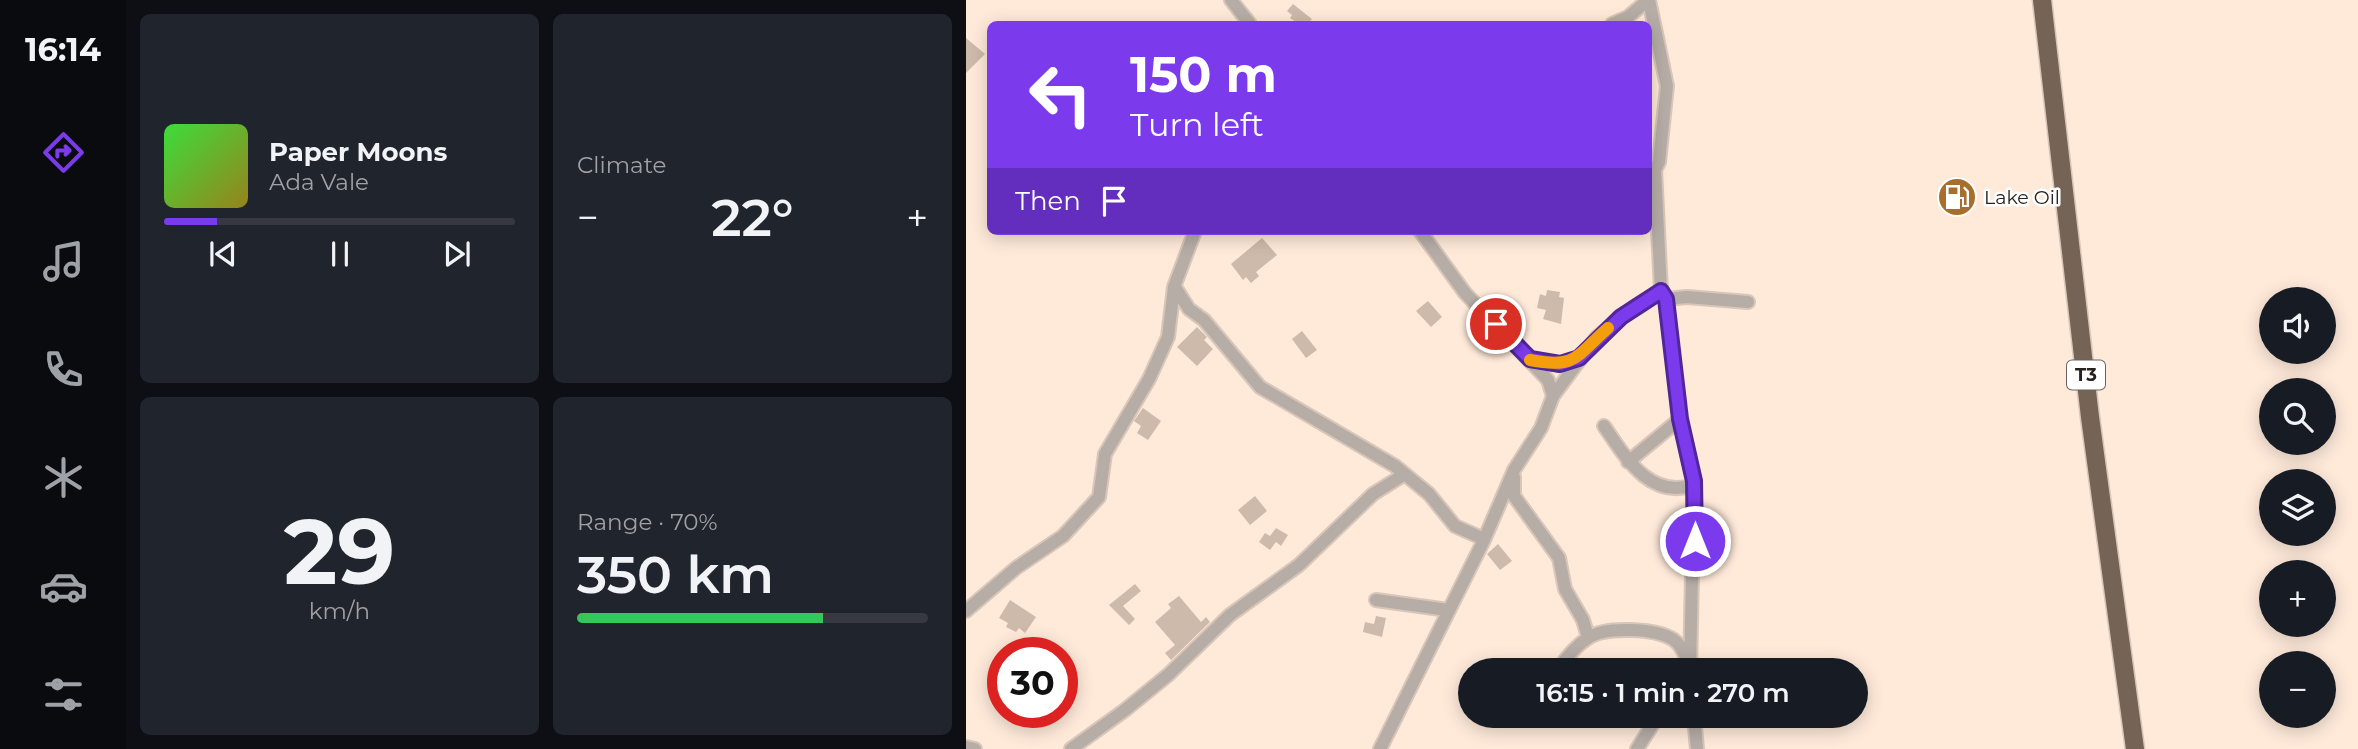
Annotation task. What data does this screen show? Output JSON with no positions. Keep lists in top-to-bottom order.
{
  "streets": {
    "highway": ["T3"]
  },
  "places": {
    "fuel station": ["Lake Oil"]
  },
  "page": {
    "tabs": "16:14",
    "tile": [
      "Climate",
      ["29", "km/h"],
      ["Range · 70%", "350 km"]
    ],
    "turn": ["150 m", "Turn left"],
    "song": ["Paper Moons", "Ada Vale"],
    "then": "Then",
    "heat": ["−", "22°", "+"],
    "map_buttons": ["+", "−"],
    "limit": "30",
    "trip": "16:15 · 1 min · 270 m"
  }
}
